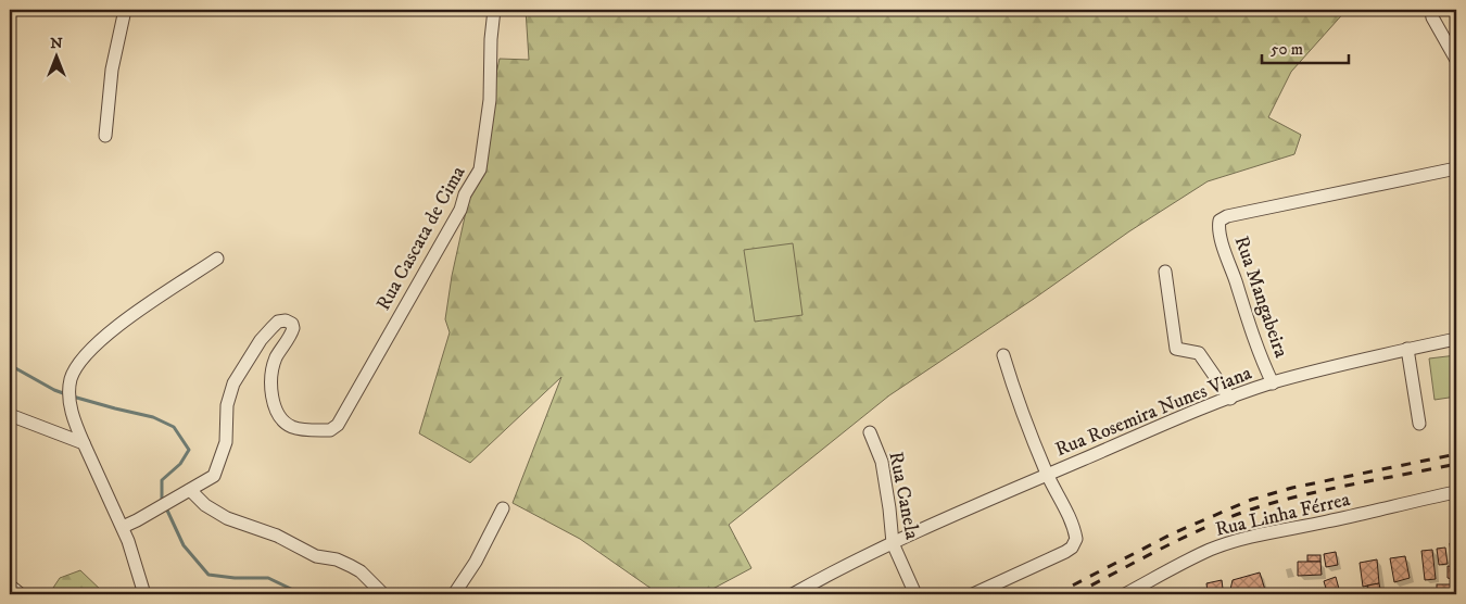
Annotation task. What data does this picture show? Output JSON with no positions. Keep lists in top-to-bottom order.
{
  "streets": {
    "street": [
      "Rua Cascata de Cima",
      "Rua Mangabeira",
      "Rua Rosemira Nunes Viana",
      "Rua Canela",
      "Rua Linha Férrea"
    ]
  },
  "crossings": [
    ["Rua Mangabeira", "Rua Rosemira Nunes Viana"],
    ["Rua Rosemira Nunes Viana", "Rua Canela"]
  ],
  "scale_bar": "50 m",
  "north": "top"
}
